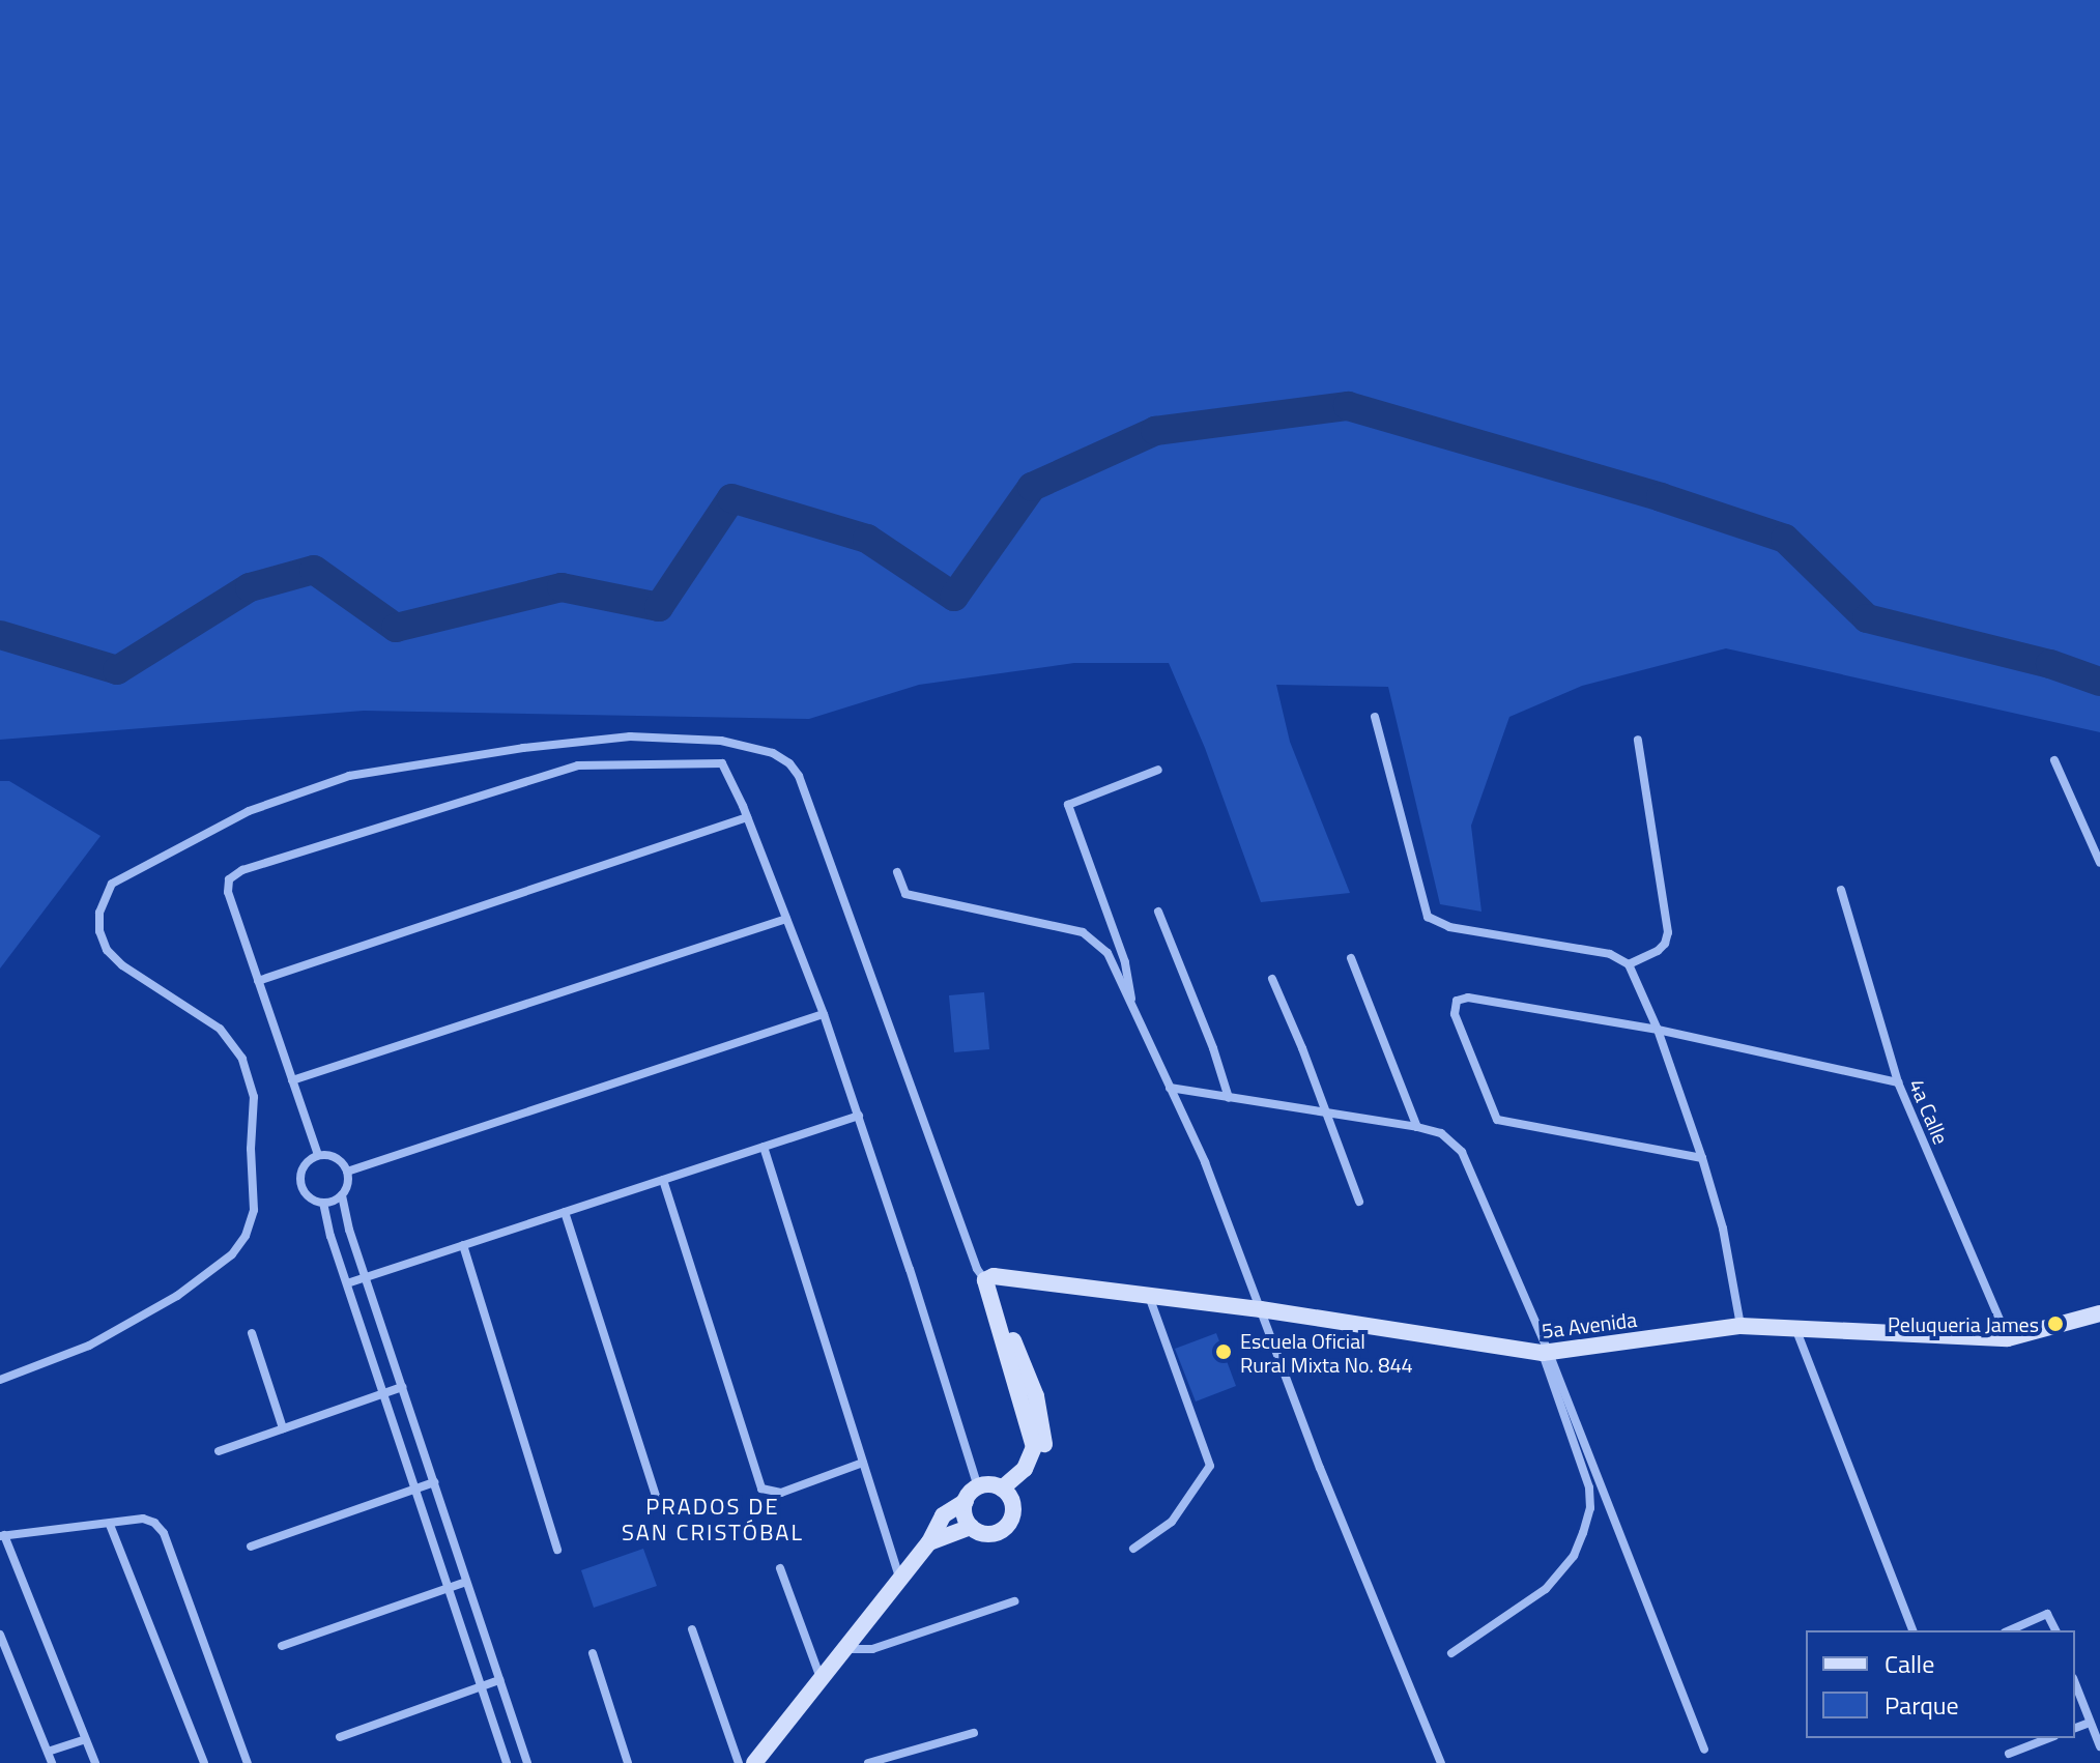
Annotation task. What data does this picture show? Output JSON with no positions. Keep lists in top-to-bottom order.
{
  "streets": {
    "street": ["4a Calle", "5a Avenida"]
  },
  "crossings": [
    ["4a Calle", "5a Avenida"]
  ],
  "districts": ["PRADOS DE SAN CRISTÓBAL"],
  "places": ["Peluqueria James", "Escuela Oficial Rural Mixta No. 844"],
  "legend": ["Calle", "Parque"]
}
